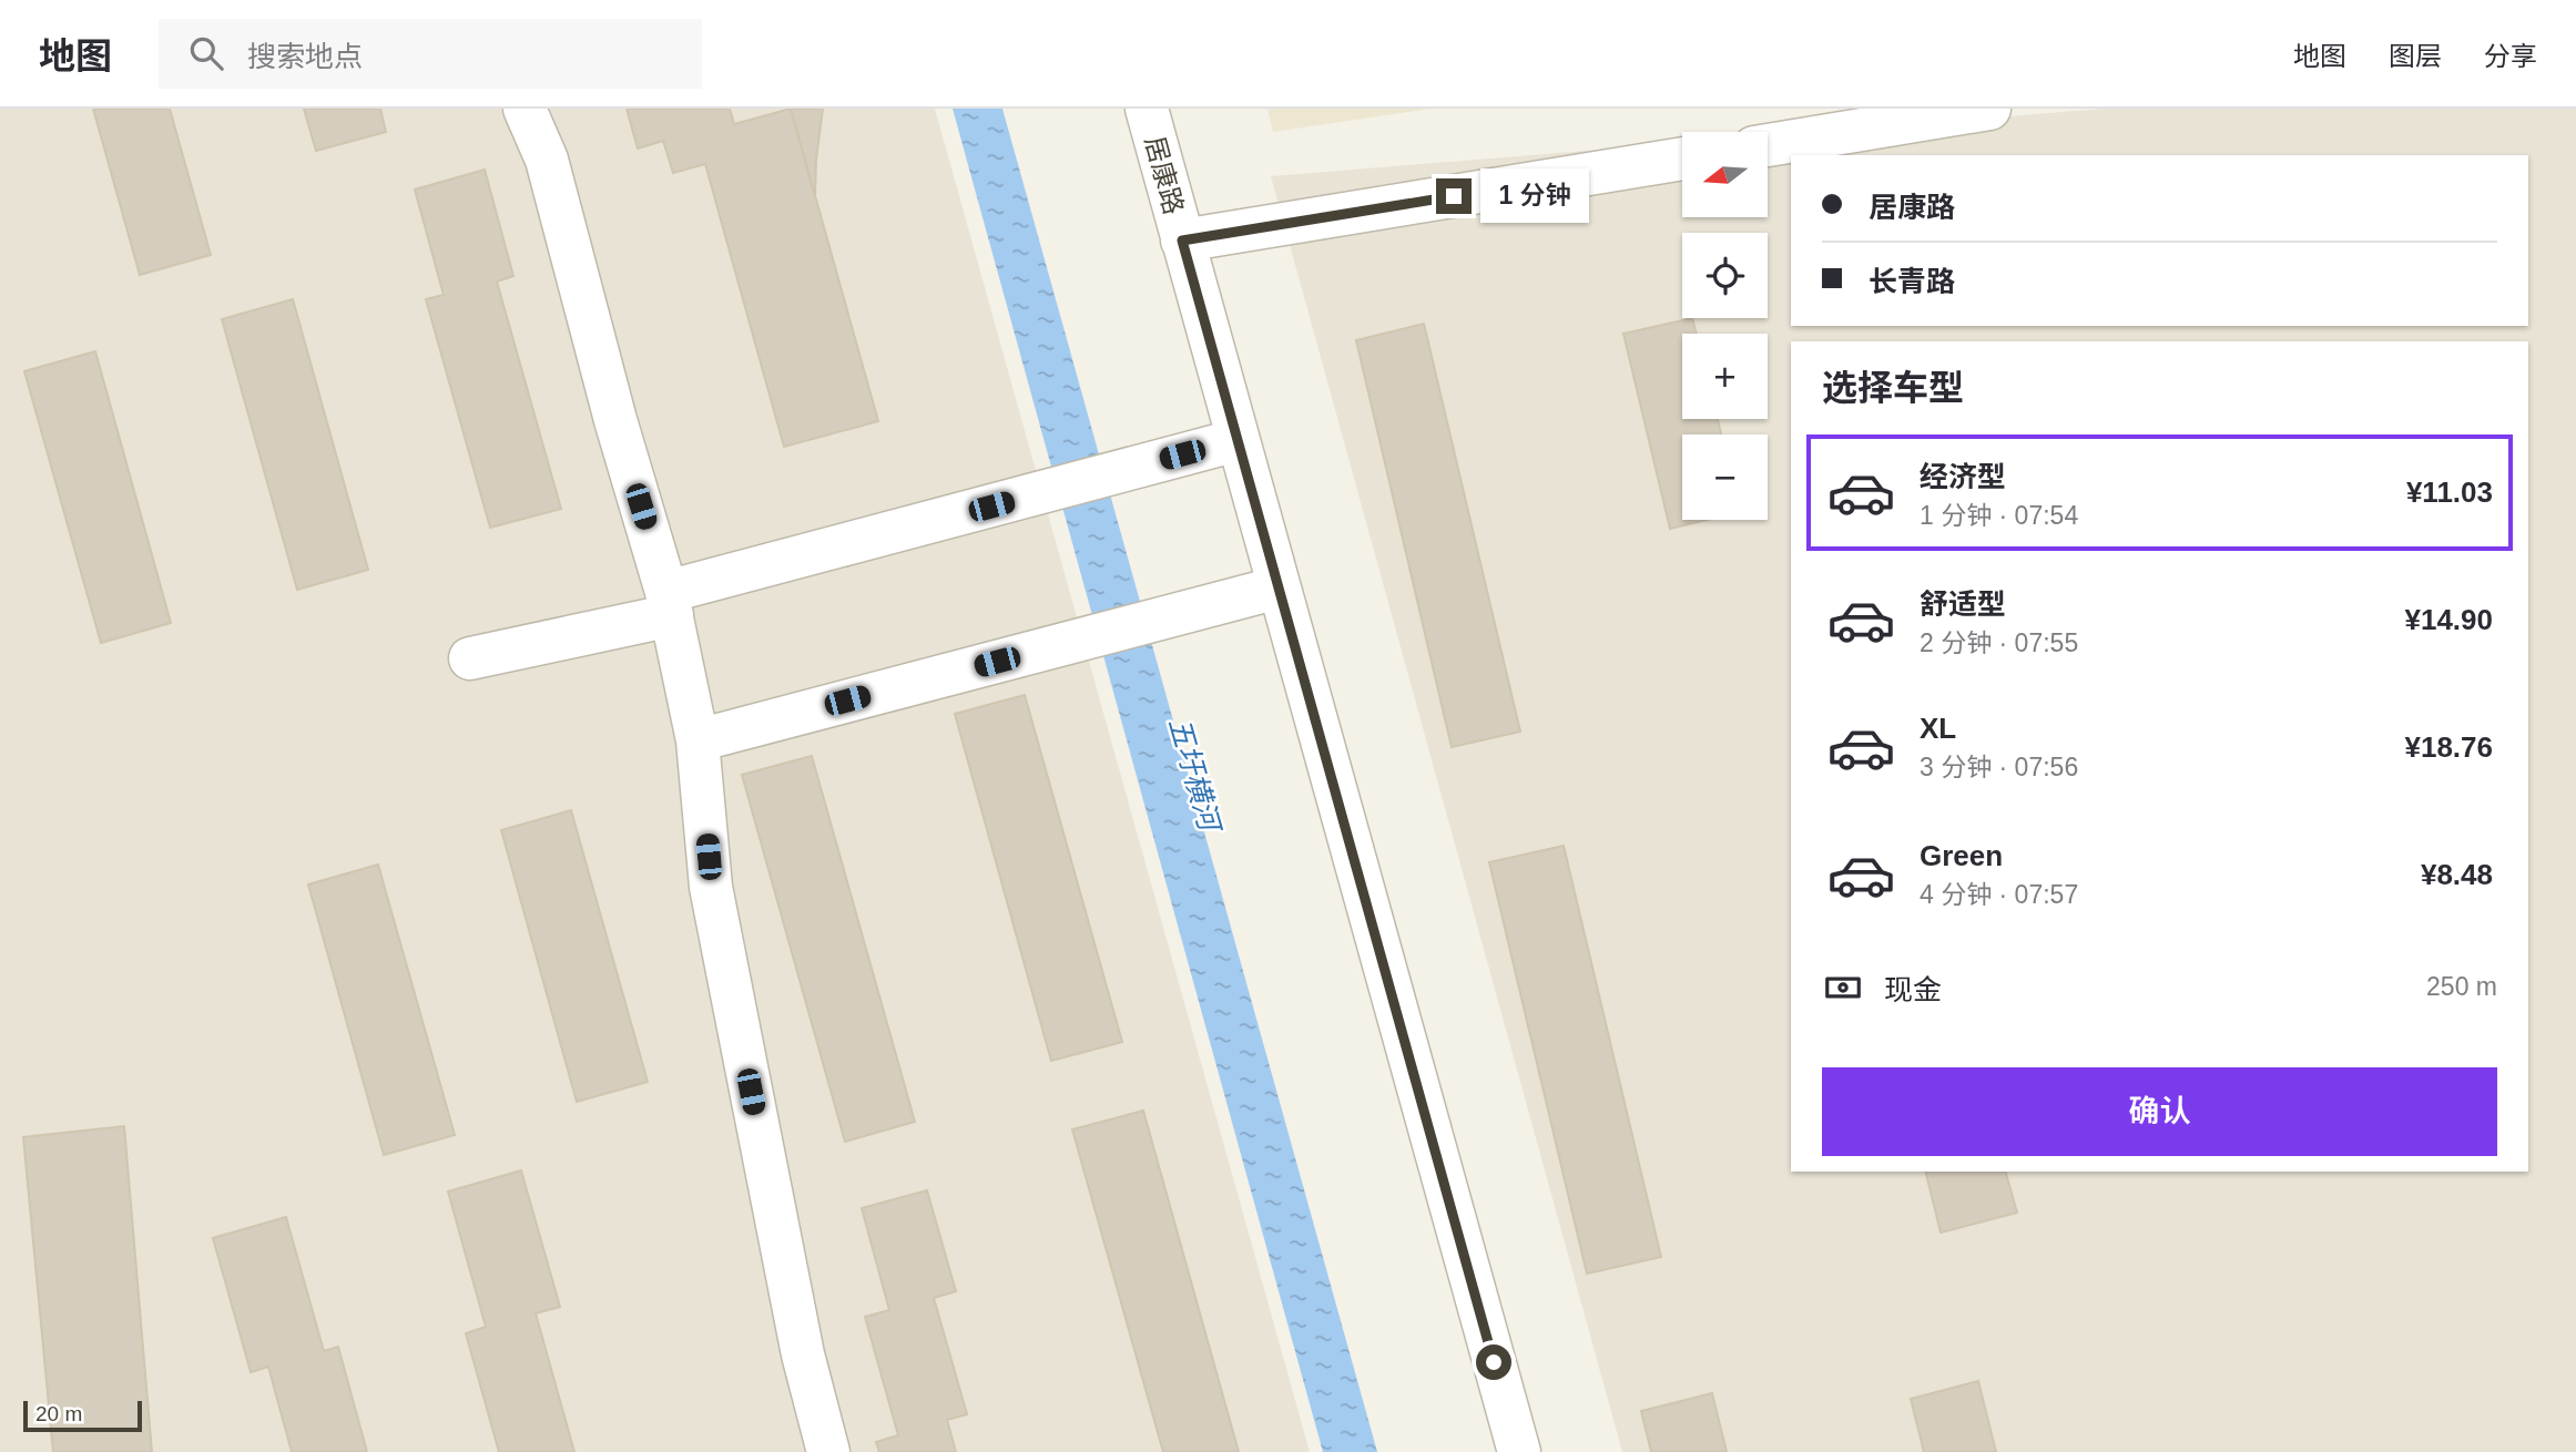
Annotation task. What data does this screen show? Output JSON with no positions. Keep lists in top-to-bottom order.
{
  "streets": {
    "street": ["居康路"]
  },
  "water": ["五圩横河"],
  "scale_bar": "20 m",
  "north": "left",
  "page": {
    "header": "地图",
    "search": "搜索地点",
    "nav": ["地图", "图层", "分享"],
    "map_buttons": ["+", "−"],
    "banner": ["居康路", "长青路"],
    "bubble": "1 分钟",
    "heading": "选择车型",
    "list": [
      {
        "name": "经济型",
        "note": "1 分钟 · 07:54",
        "value": "¥11.03"
      },
      {
        "name": "舒适型",
        "note": "2 分钟 · 07:55",
        "value": "¥14.90"
      },
      {
        "name": "XL",
        "note": "3 分钟 · 07:56",
        "value": "¥18.76"
      },
      {
        "name": "Green",
        "note": "4 分钟 · 07:57",
        "value": "¥8.48"
      }
    ],
    "pay": ["现金", "250 m"],
    "buttons": "确认",
    "scale": "20 m"
  }
}
